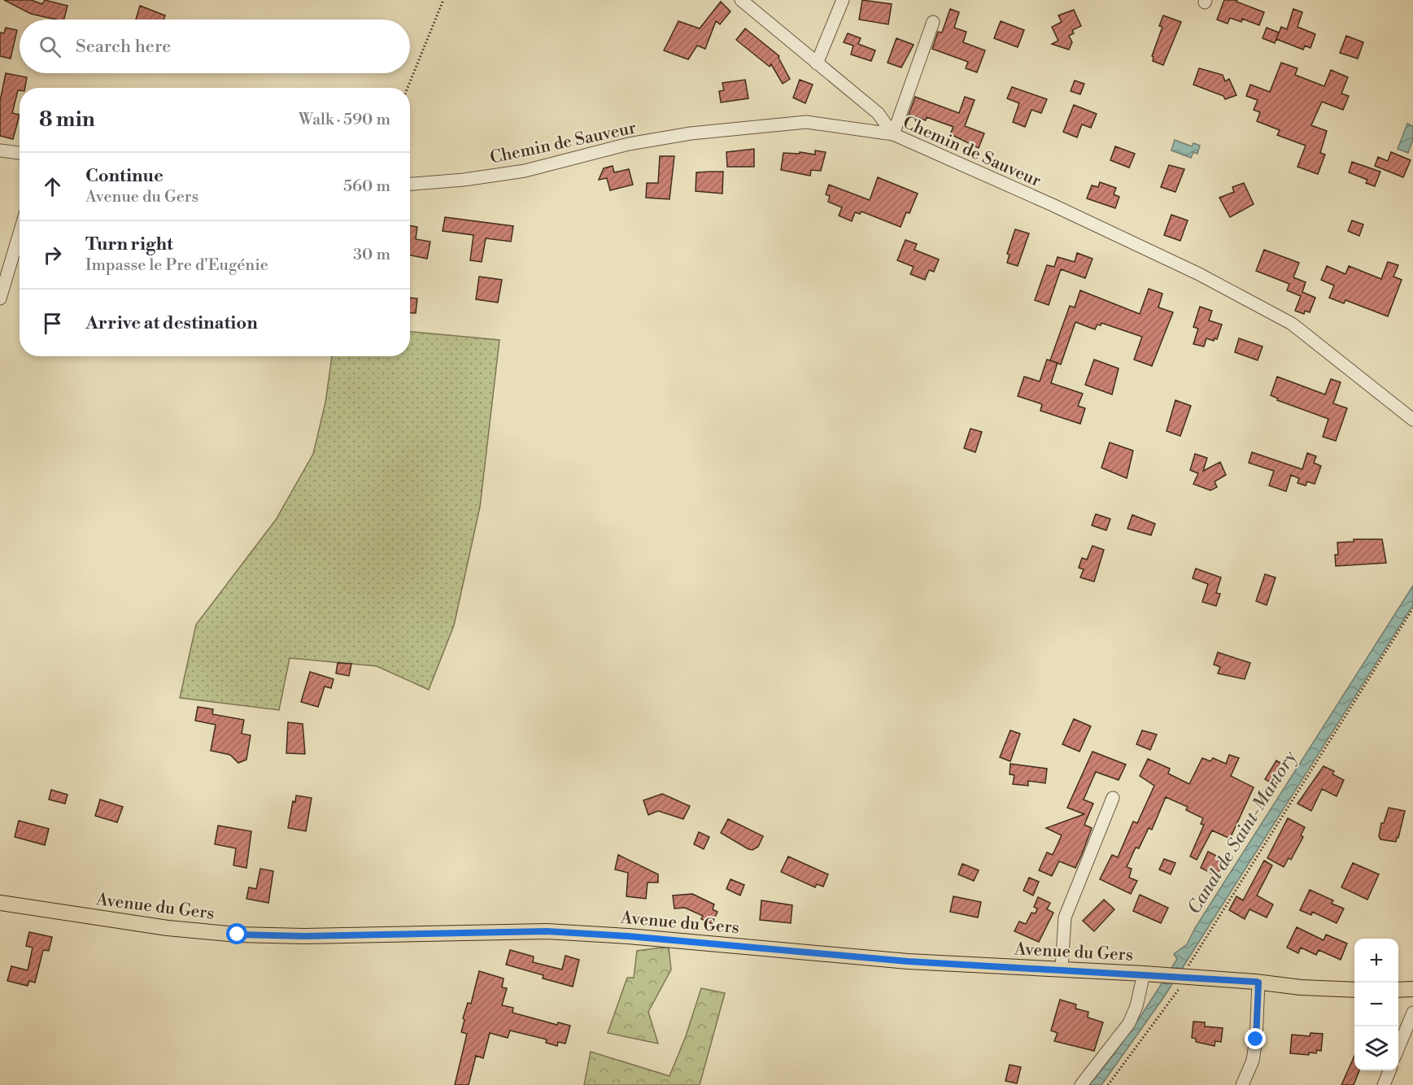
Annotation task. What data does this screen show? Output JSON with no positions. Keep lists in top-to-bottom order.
{
  "streets": {
    "main road": ["Avenue du Gers"],
    "street": ["Chemin de Sauveur"]
  },
  "water": ["Canal de Saint-Martory"],
  "page": {
    "search": "Search here",
    "heading": ["8 min", "Walk · 590 m"],
    "list": [
      ["Continue", "Avenue du Gers", "560 m"],
      ["Turn right", "Impasse le Pre d'Eugénie", "30 m"],
      "Arrive at destination"
    ],
    "map_buttons": ["+", "−"]
  }
}
